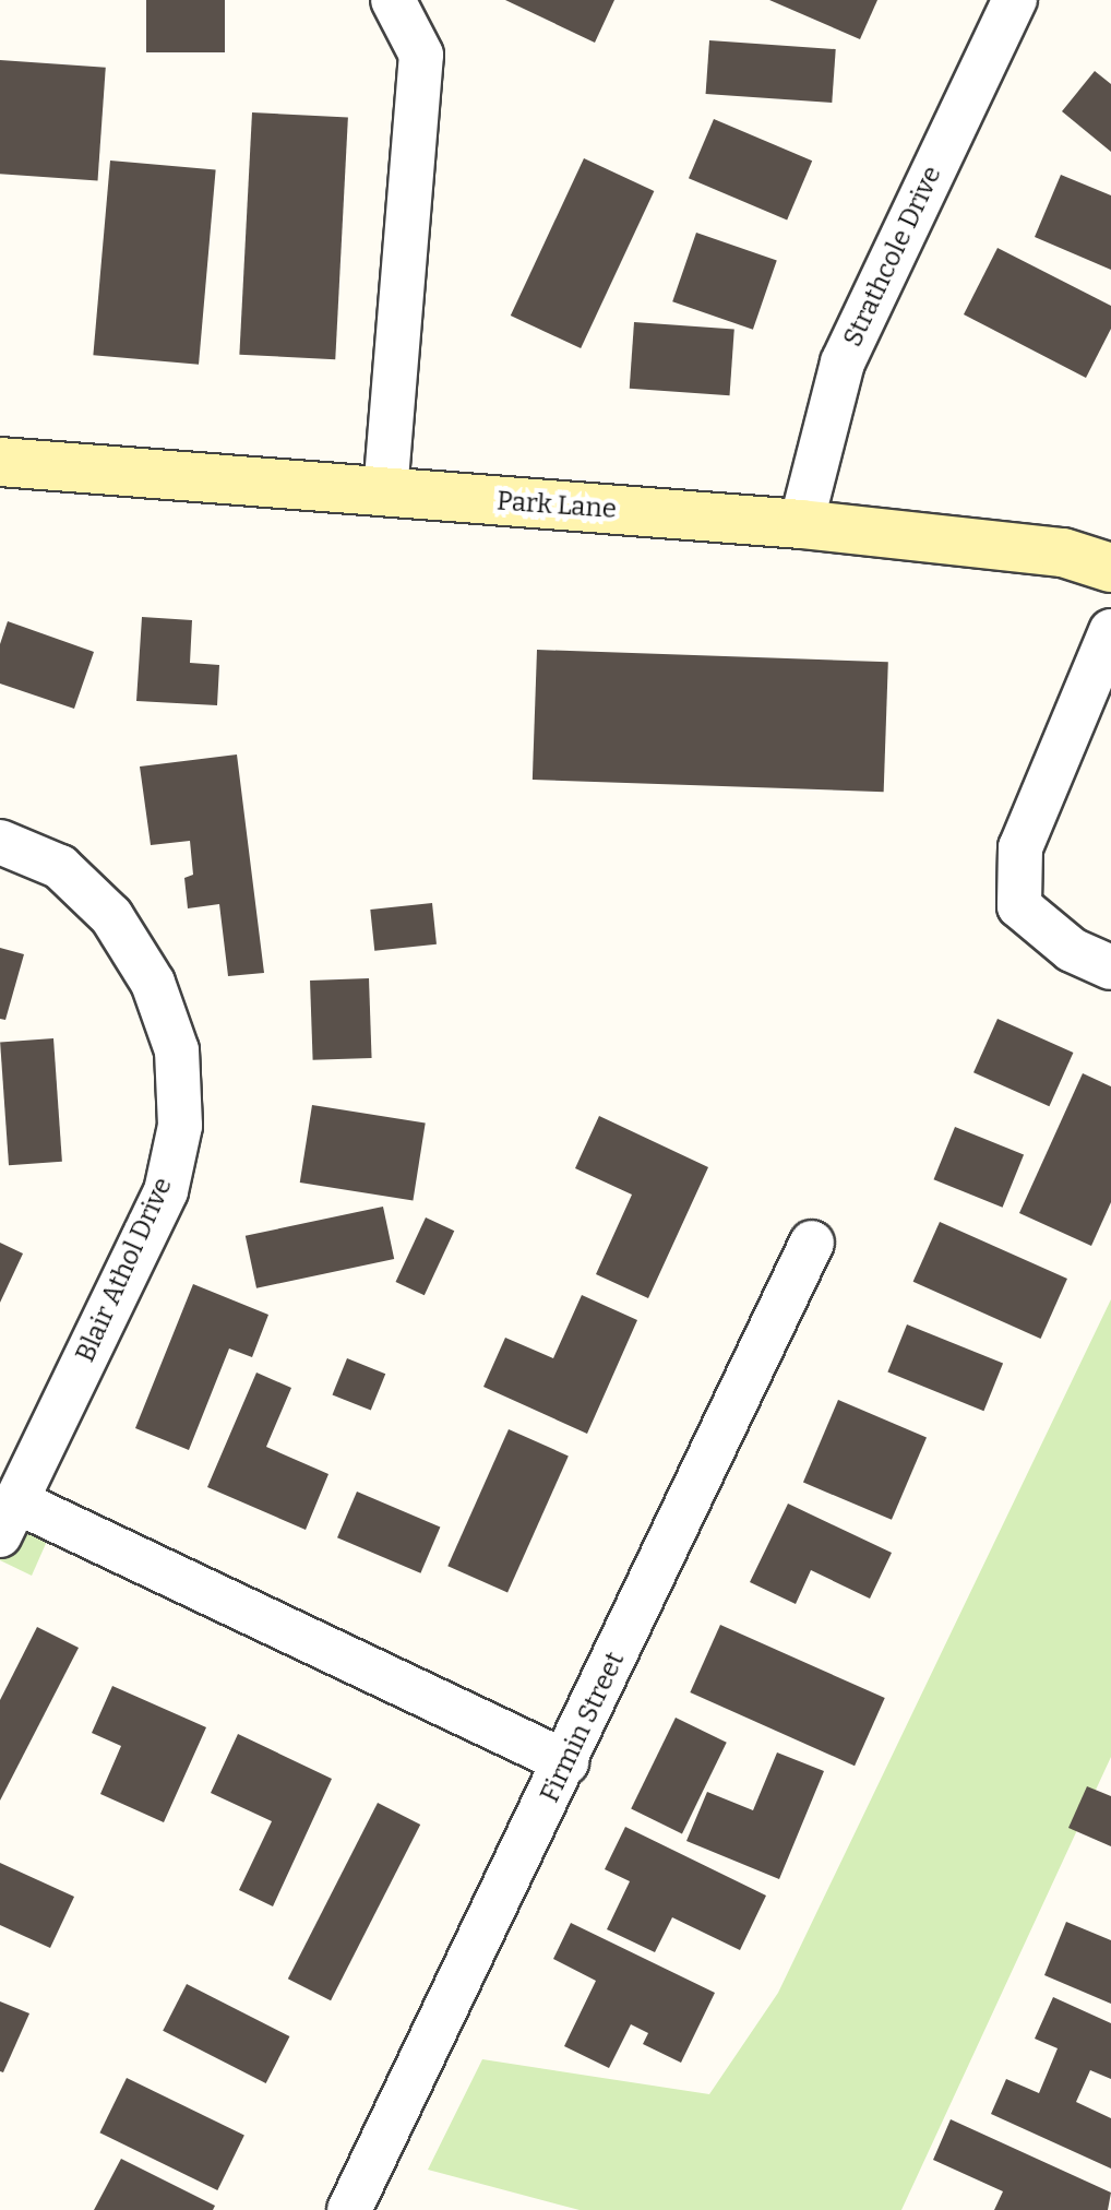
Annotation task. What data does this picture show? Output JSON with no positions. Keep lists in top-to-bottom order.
{
  "streets": {
    "street": [
      "Strathcole Drive",
      "Park Lane",
      "Blair Athol Drive",
      "Firmin Street"
    ]
  },
  "crossings": [
    ["Strathcole Drive", "Park Lane"],
    ["Blair Athol Drive", "Firmin Street"]
  ]
}
